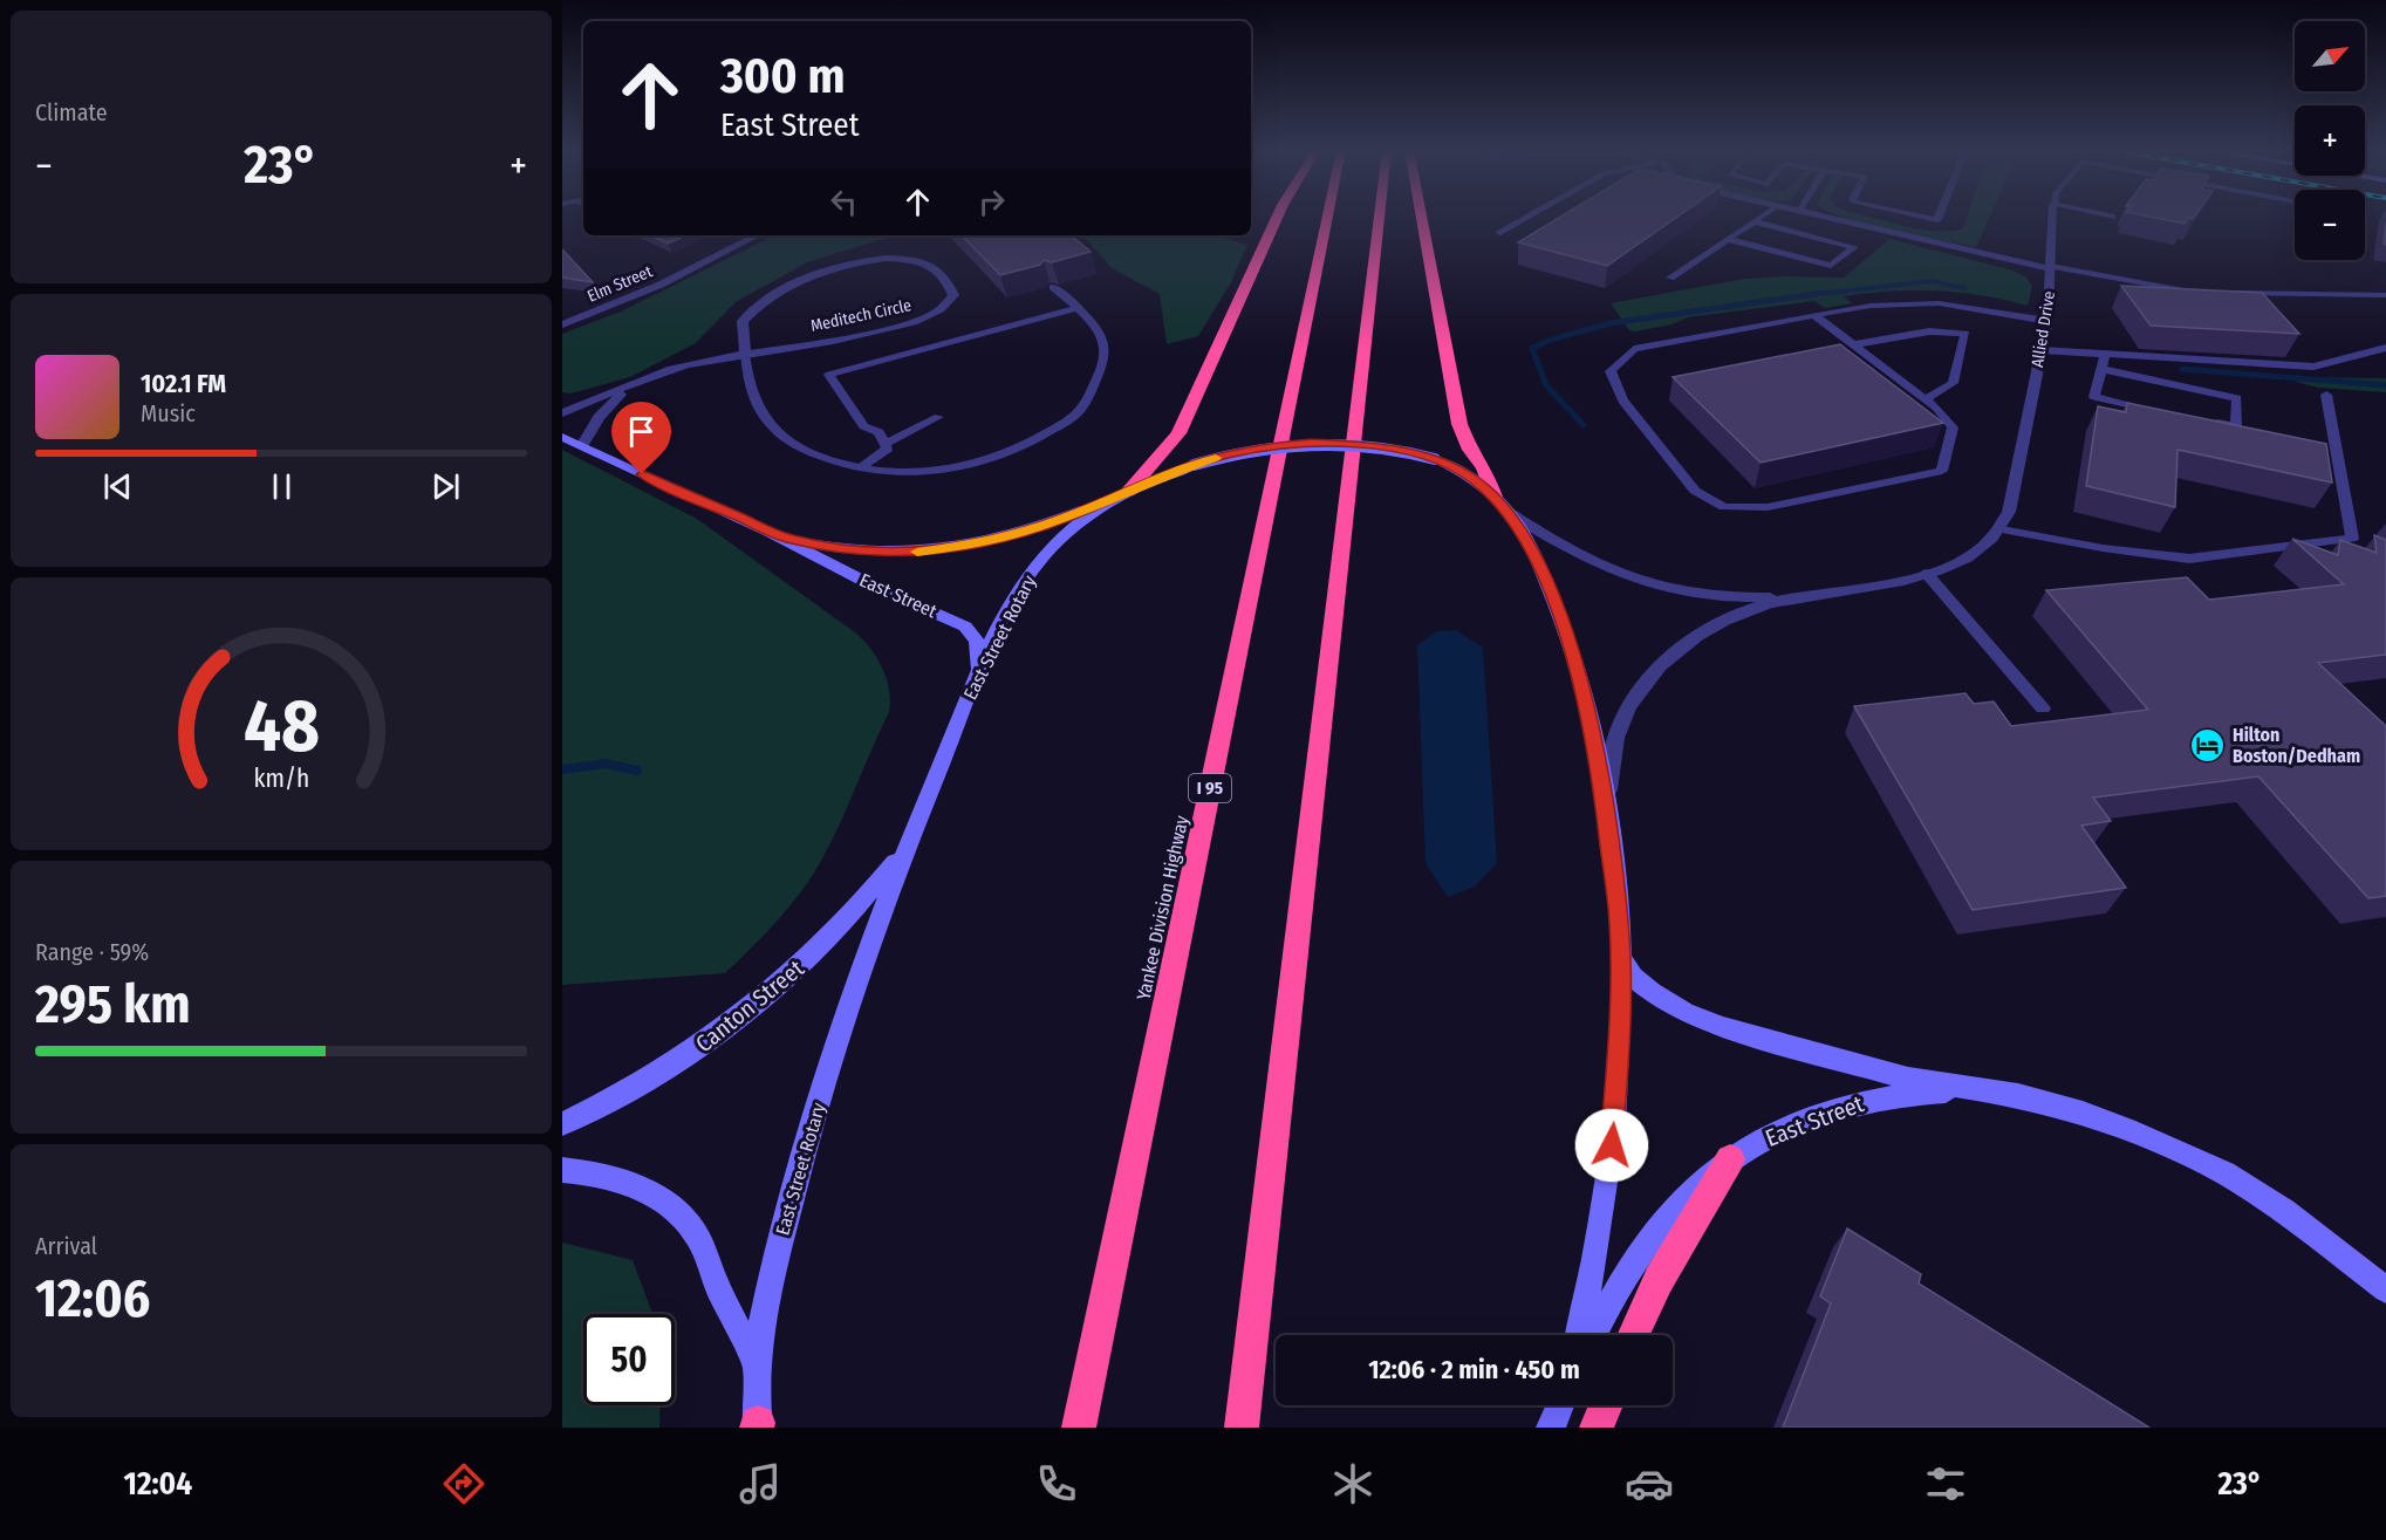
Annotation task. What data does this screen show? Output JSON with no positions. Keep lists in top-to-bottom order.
{
  "streets": {
    "highway": ["I 95", "Yankee Division Highway"],
    "main road": ["East Street", "East Street Rotary", "Canton Street"],
    "street": ["Elm Street", "Meditech Circle", "Allied Drive"]
  },
  "crossings": [
    ["Meditech Circle", "East Street"],
    ["East Street", "East Street Rotary"],
    ["East Street Rotary", "Canton Street"]
  ],
  "places": {
    "hotel": ["Hilton Boston/Dedham"]
  },
  "north": "top right",
  "page": {
    "tile": [
      "Climate",
      ["Range · 59%", "295 km"],
      ["Arrival", "12:06"]
    ],
    "map_buttons": ["+", "−"],
    "turn": ["300 m", "East Street"],
    "heat": ["−", "23°", "+"],
    "song": ["102.1 FM", "Music"],
    "limit": "50",
    "trip": "12:06 · 2 min · 450 m",
    "tabs": ["12:04", "23°"],
    "gauge": ["48", "km/h"]
  }
}
